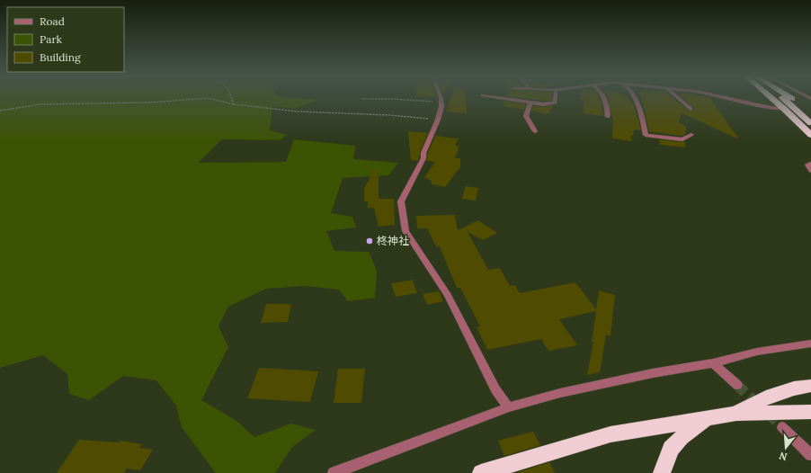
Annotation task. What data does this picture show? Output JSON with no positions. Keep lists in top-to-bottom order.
{
  "places": ["柊神社"],
  "legend": ["Road", "Park", "Building"],
  "north": "bottom"
}
